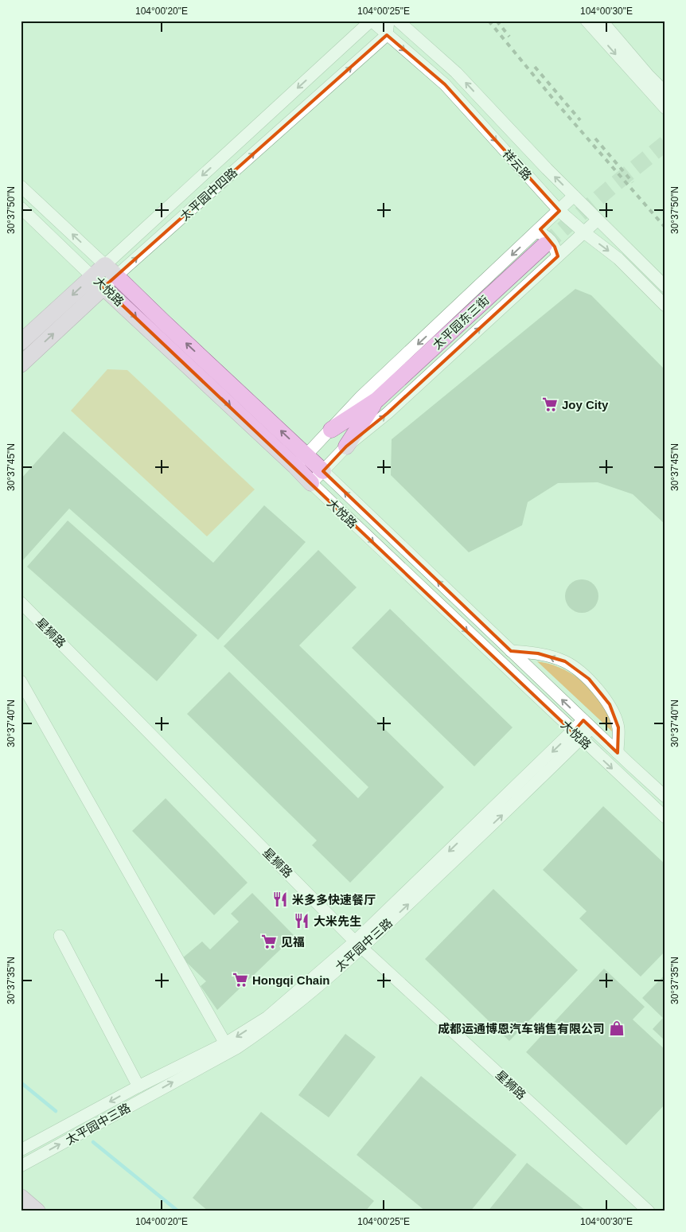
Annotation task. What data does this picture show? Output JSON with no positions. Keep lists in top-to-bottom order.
{
  "streets": {
    "main road": ["太平园中四路", "大悦路", "太平园东三街"],
    "street": ["祥云路", "星狮路", "太平园中三路"]
  },
  "crossings": [
    ["祥云路", "太平园中四路"],
    ["太平园中四路", "大悦路"],
    ["大悦路", "太平园中三路"],
    ["星狮路", "太平园中三路"]
  ],
  "places": {
    "supermarket": ["Joy City", "见福", "Hongqi Chain"],
    "restaurant": ["米多多快速餐厅", "大米先生"],
    "shop": ["成都运通博恩汽车销售有限公司"]
  },
  "coordinates": [
    "104°00'20\"E",
    "104°00'25\"E",
    "104°00'30\"E",
    "30°37'50\"N",
    "30°37'45\"N",
    "30°37'40\"N",
    "30°37'35\"N"
  ]
}
